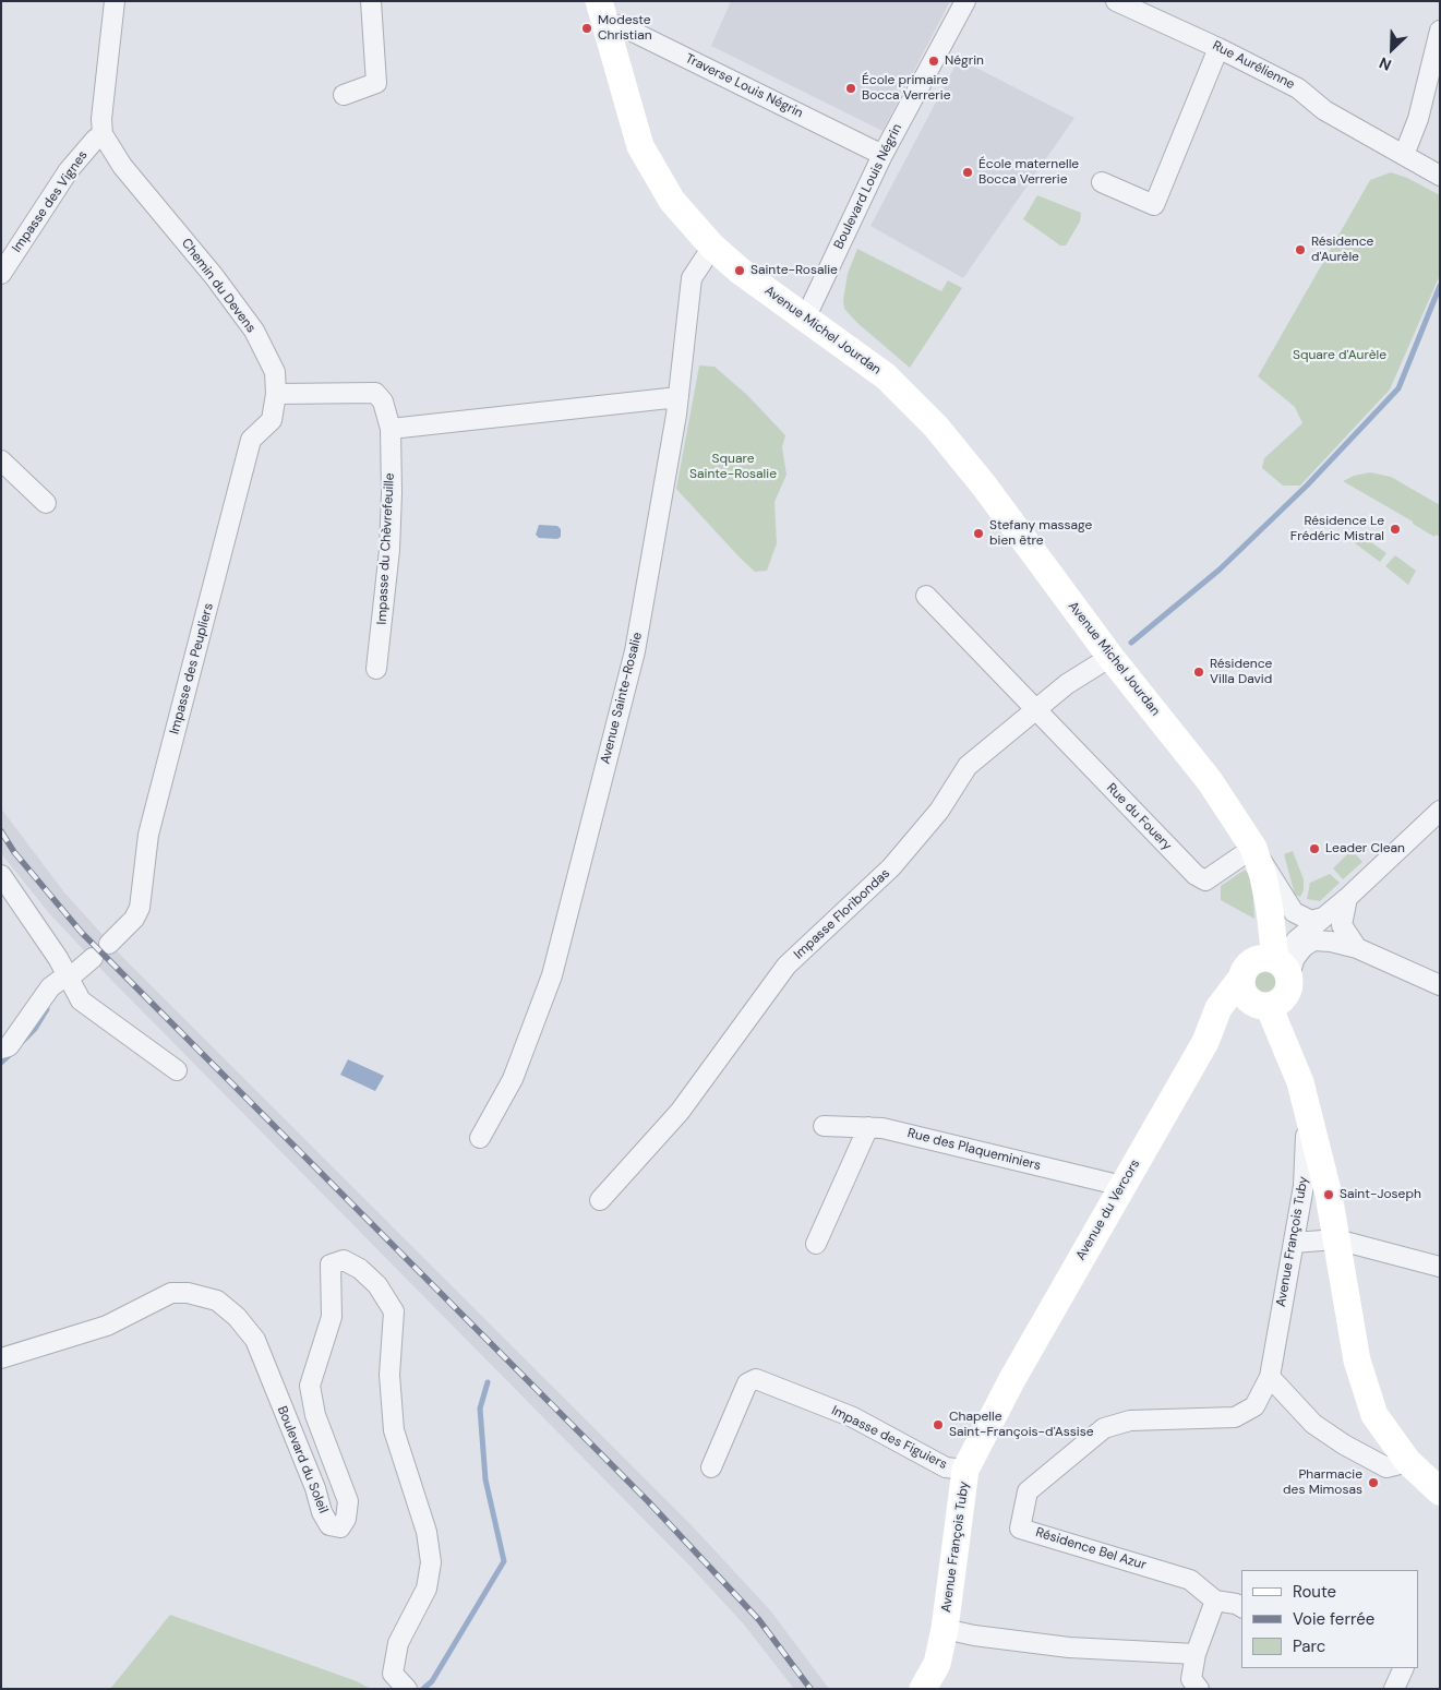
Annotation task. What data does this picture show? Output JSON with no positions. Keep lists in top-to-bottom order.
{
  "streets": {
    "street": [
      "Rue Aurélienne",
      "Traverse Louis Négrin",
      "Boulevard Louis Négrin",
      "Impasse des Vignes",
      "Chemin du Devens",
      "Avenue Michel Jourdan",
      "Impasse du Chèvrefeuille",
      "Impasse des Peupliers",
      "Avenue Sainte-Rosalie",
      "Rue du Fouery",
      "Impasse Floribondas",
      "Rue des Plaqueminiers",
      "Avenue du Vercors",
      "Avenue François Tuby",
      "Impasse des Figuiers",
      "Boulevard du Soleil",
      "Résidence Bel Azur"
    ]
  },
  "crossings": [
    ["Traverse Louis Négrin", "Boulevard Louis Négrin"],
    ["Traverse Louis Négrin", "Avenue Michel Jourdan"],
    ["Boulevard Louis Négrin", "Avenue Michel Jourdan"],
    ["Impasse des Vignes", "Chemin du Devens"],
    ["Chemin du Devens", "Impasse des Peupliers"],
    ["Avenue Michel Jourdan", "Avenue Sainte-Rosalie"],
    ["Avenue Michel Jourdan", "Rue du Fouery"],
    ["Avenue Michel Jourdan", "Impasse Floribondas"],
    ["Avenue Michel Jourdan", "Avenue du Vercors"],
    ["Rue du Fouery", "Impasse Floribondas"],
    ["Rue des Plaqueminiers", "Avenue du Vercors"],
    ["Avenue du Vercors", "Avenue François Tuby"],
    ["Avenue François Tuby", "Impasse des Figuiers"],
    ["Avenue François Tuby", "Résidence Bel Azur"]
  ],
  "parks": ["Square d'Aurèle", "Square Sainte-Rosalie"],
  "places": [
    "Modeste Christian",
    "Négrin",
    "École primaire Bocca Verrerie",
    "École maternelle Bocca Verrerie",
    "Résidence d'Aurèle",
    "Sainte-Rosalie",
    "Résidence Le Frédéric Mistral",
    "Stefany massage bien être",
    "Résidence Villa David",
    "Leader Clean",
    "Saint-Joseph",
    "Chapelle Saint-François-d'Assise",
    "Pharmacie des Mimosas"
  ],
  "legend": ["Route", "Voie ferrée", "Parc"],
  "north": "bottom left"
}
